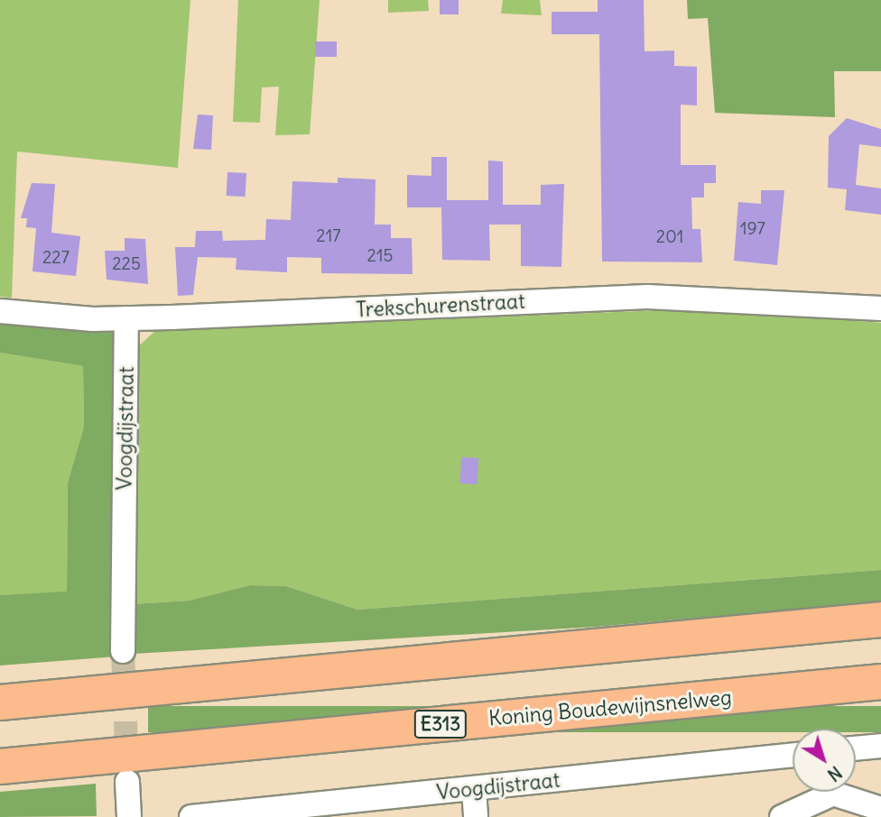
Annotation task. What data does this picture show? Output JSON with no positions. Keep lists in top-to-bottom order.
{
  "streets": {
    "highway": ["Koning Boudewijnsnelweg", "E313"],
    "street": ["Trekschurenstraat", "Voogdijstraat"]
  },
  "crossings": [
    ["Trekschurenstraat", "Voogdijstraat"]
  ],
  "house_numbers": [
    "197",
    "217",
    "201",
    "215",
    "227",
    "225"
  ],
  "north": "bottom right"
}
